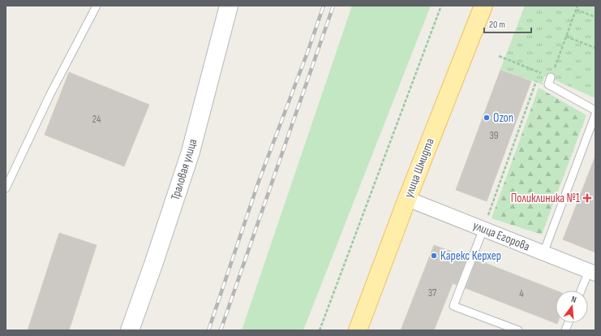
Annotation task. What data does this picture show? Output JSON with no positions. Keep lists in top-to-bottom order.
{
  "streets": {
    "main road": ["улица Шмидта"],
    "street": ["Траловая улица", "улица Егорова"]
  },
  "crossings": [
    ["улица Шмидта", "улица Егорова"]
  ],
  "places": {
    "other": ["Ozon", "Карекс Керхер"],
    "health": ["Поликлиника №1"]
  },
  "house_numbers": [
    "24",
    "39",
    "37",
    "4"
  ],
  "scale_bar": "20 m",
  "north": "top"
}
